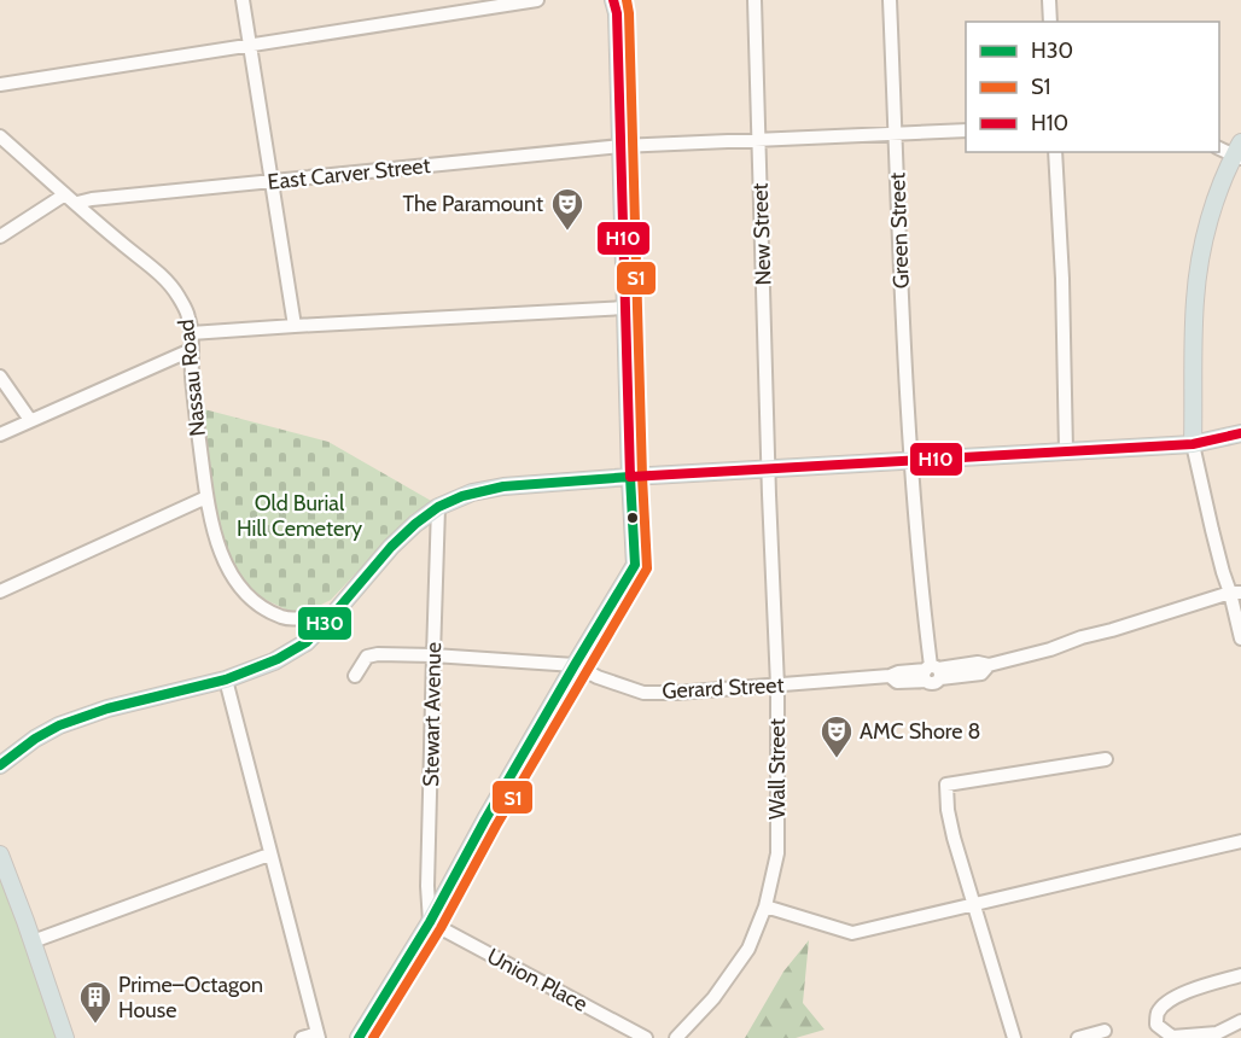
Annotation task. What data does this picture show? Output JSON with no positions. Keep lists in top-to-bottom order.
{
  "streets": {
    "street": [
      "East Carver Street",
      "Green Street",
      "New Street",
      "Nassau Road",
      "Gerard Street",
      "Stewart Avenue",
      "Wall Street",
      "Union Place"
    ]
  },
  "crossings": [
    ["East Carver Street", "Green Street"],
    ["East Carver Street", "New Street"],
    ["East Carver Street", "Nassau Road"],
    ["Green Street", "Gerard Street"],
    ["New Street", "Wall Street"],
    ["Gerard Street", "Stewart Avenue"],
    ["Gerard Street", "Wall Street"],
    ["Stewart Avenue", "Union Place"]
  ],
  "parks": ["Old Burial Hill Cemetery"],
  "places": {
    "theatre": ["The Paramount", "AMC Shore 8"],
    "building": ["Prime–Octagon House"]
  },
  "lines": ["transit line S1", "transit line H10", "transit line H30"],
  "legend": ["H30", "S1", "H10"]
}
